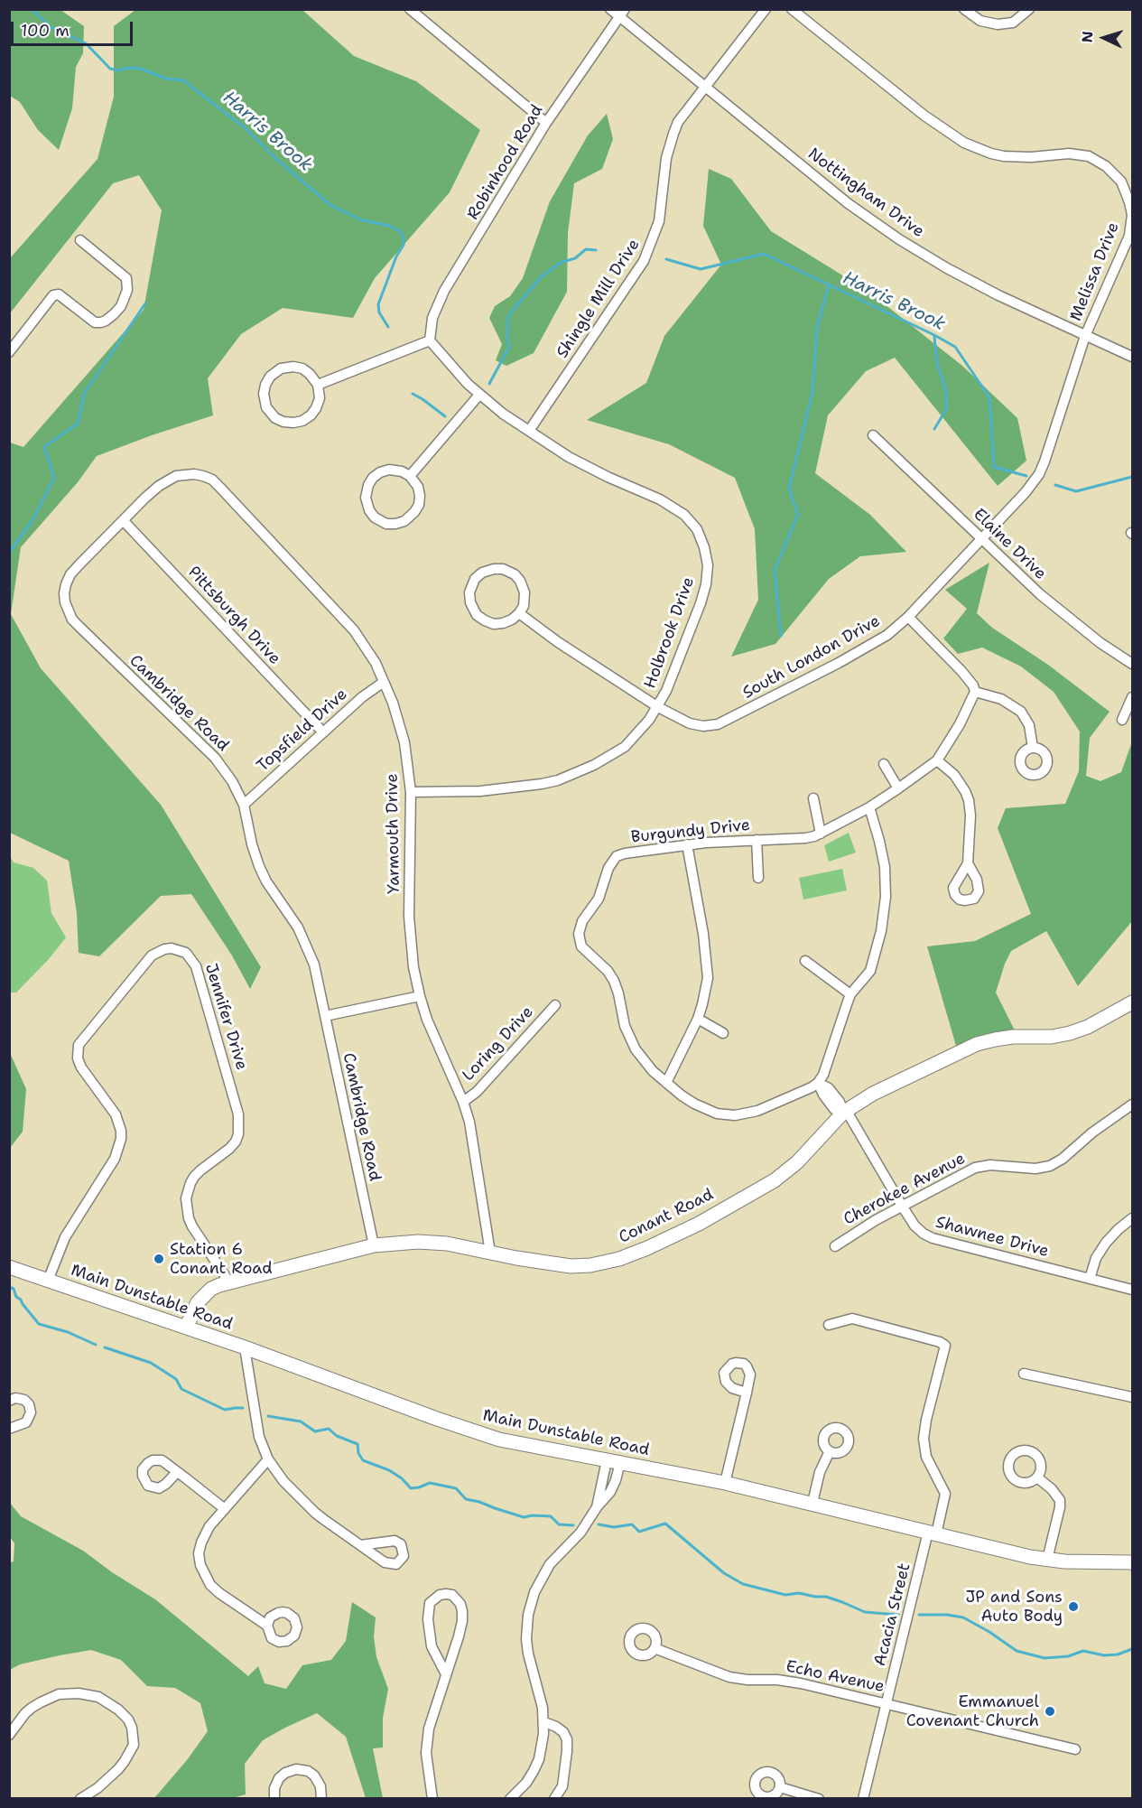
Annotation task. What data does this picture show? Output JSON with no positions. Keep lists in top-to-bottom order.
{
  "streets": {
    "main road": ["Conant Road", "Main Dunstable Road"],
    "street": [
      "Robinhood Road",
      "Nottingham Drive",
      "Melissa Drive",
      "Shingle Mill Drive",
      "Elaine Drive",
      "Pittsburgh Drive",
      "Holbrook Drive",
      "South London Drive",
      "Cambridge Road",
      "Topsfield Drive",
      "Burgundy Drive",
      "Yarmouth Drive",
      "Jennifer Drive",
      "Loring Drive",
      "Cherokee Avenue",
      "Shawnee Drive",
      "Acacia Street",
      "Echo Avenue"
    ]
  },
  "crossings": [
    ["Robinhood Road", "Nottingham Drive"],
    ["Robinhood Road", "Holbrook Drive"],
    ["Nottingham Drive", "Melissa Drive"],
    ["Nottingham Drive", "Shingle Mill Drive"],
    ["Melissa Drive", "Elaine Drive"],
    ["Melissa Drive", "South London Drive"],
    ["Shingle Mill Drive", "Holbrook Drive"],
    ["Elaine Drive", "South London Drive"],
    ["Pittsburgh Drive", "Cambridge Road"],
    ["Pittsburgh Drive", "Topsfield Drive"],
    ["Pittsburgh Drive", "Yarmouth Drive"],
    ["Holbrook Drive", "South London Drive"],
    ["Holbrook Drive", "Yarmouth Drive"],
    ["Cambridge Road", "Topsfield Drive"],
    ["Cambridge Road", "Yarmouth Drive"],
    ["Cambridge Road", "Conant Road"],
    ["Topsfield Drive", "Yarmouth Drive"],
    ["Yarmouth Drive", "Loring Drive"],
    ["Yarmouth Drive", "Conant Road"],
    ["Jennifer Drive", "Conant Road"],
    ["Jennifer Drive", "Main Dunstable Road"],
    ["Cherokee Avenue", "Shawnee Drive"],
    ["Conant Road", "Shawnee Drive"],
    ["Conant Road", "Main Dunstable Road"],
    ["Main Dunstable Road", "Acacia Street"],
    ["Acacia Street", "Echo Avenue"]
  ],
  "water": ["Harris Brook"],
  "places": ["Station 6 Conant Road", "JP and Sons Auto Body", "Emmanuel Covenant Church"],
  "scale_bar": "100 m",
  "north": "left"
}
